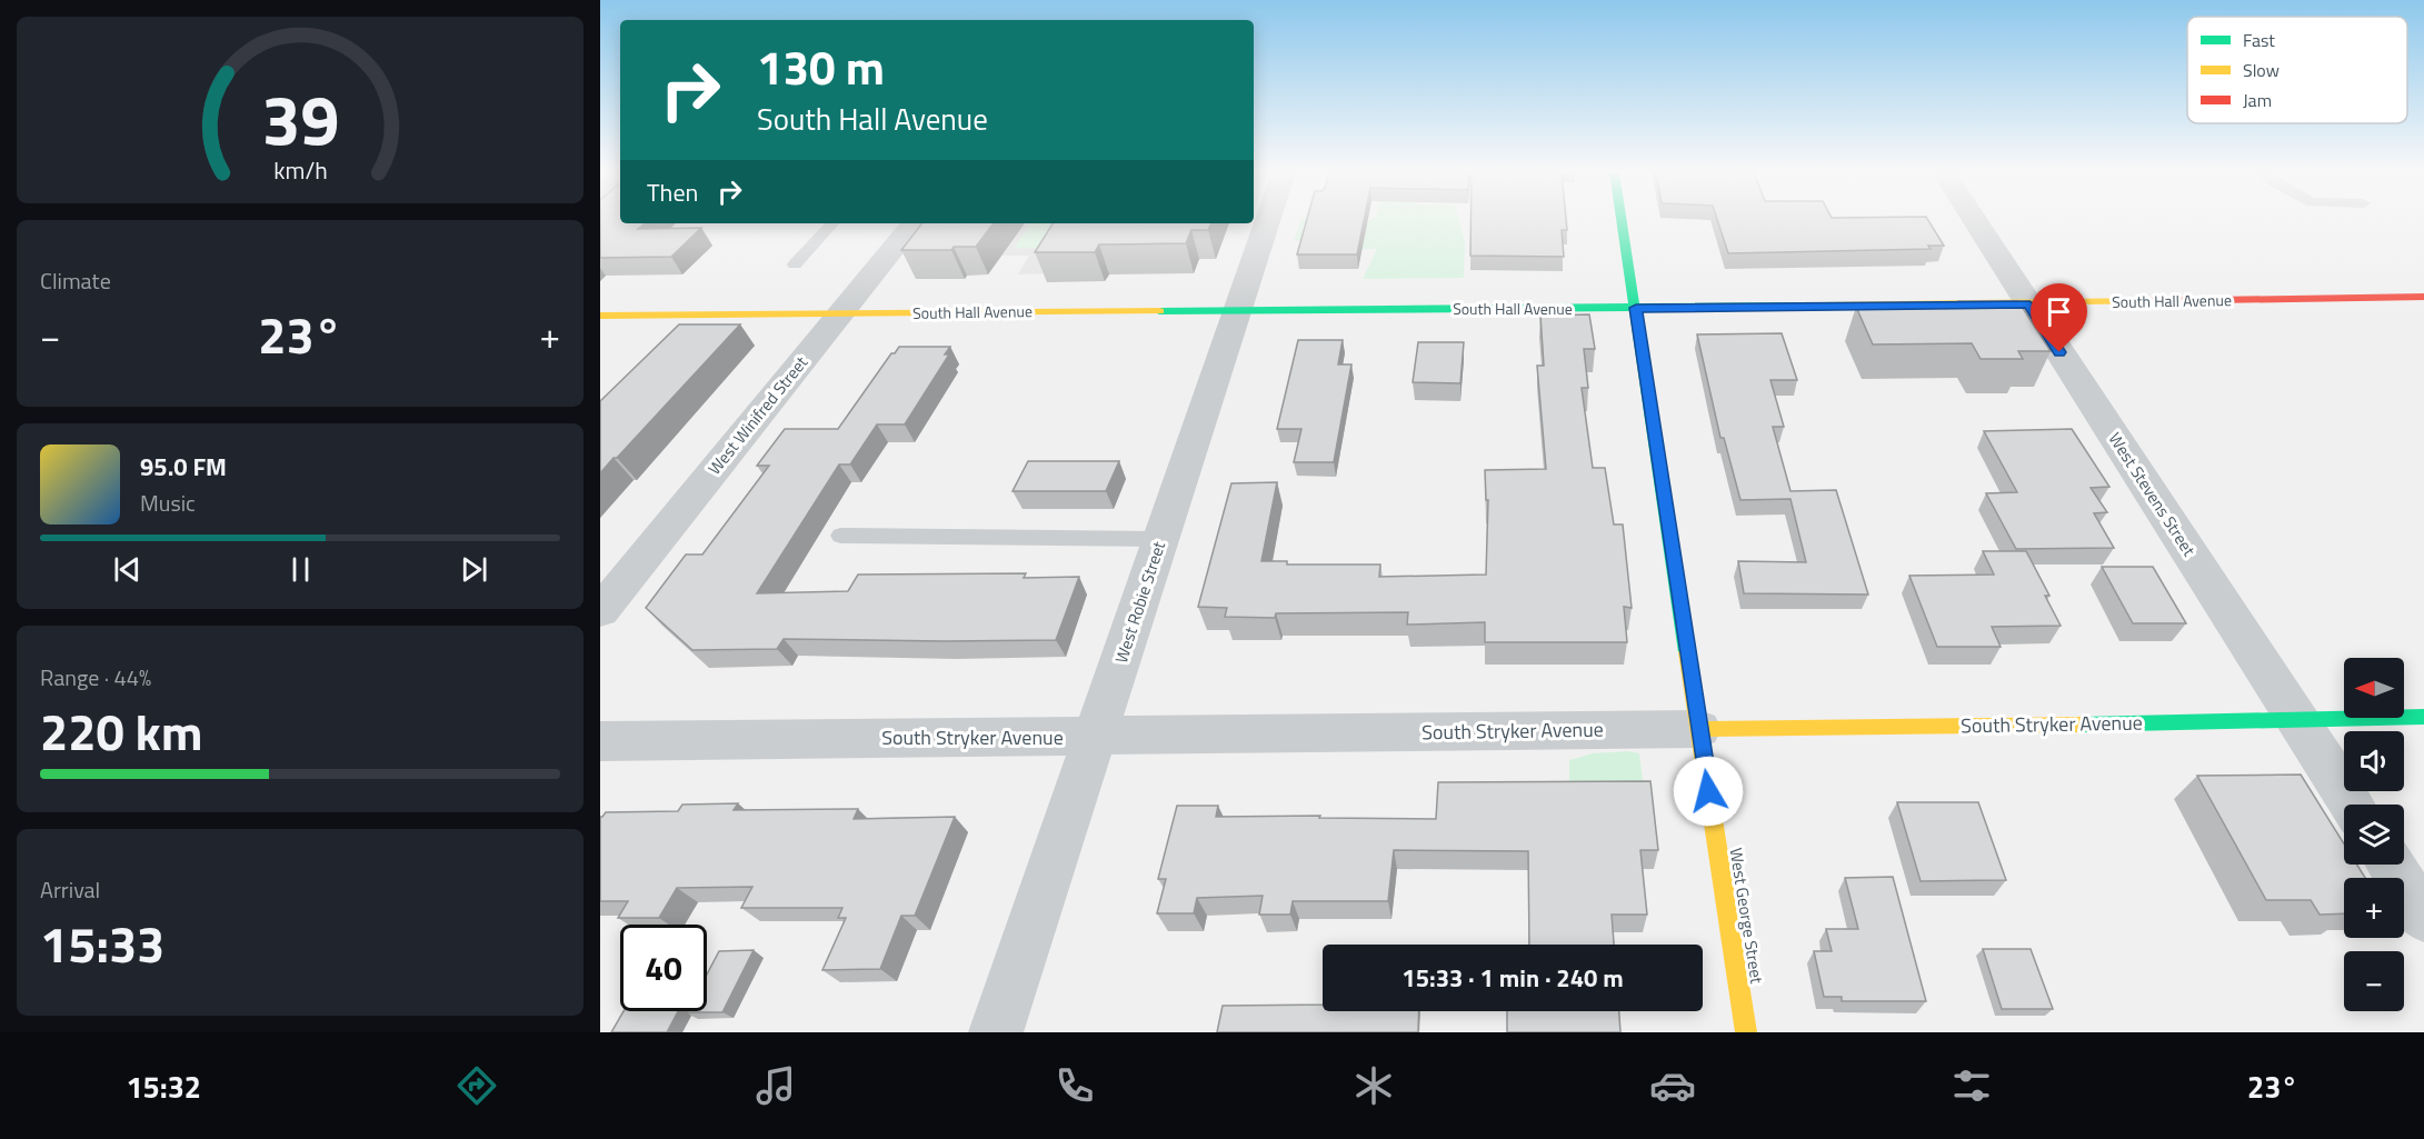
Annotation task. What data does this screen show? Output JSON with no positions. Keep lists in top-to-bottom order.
{
  "streets": {
    "street": [
      "South Hall Avenue",
      "West Winifred Street",
      "West Stevens Street",
      "West Robie Street",
      "South Stryker Avenue",
      "West George Street"
    ]
  },
  "crossings": [
    ["South Hall Avenue", "West Winifred Street"],
    ["South Hall Avenue", "West Stevens Street"],
    ["South Hall Avenue", "West Robie Street"],
    ["South Hall Avenue", "West George Street"],
    ["West Stevens Street", "South Stryker Avenue"],
    ["West Robie Street", "South Stryker Avenue"],
    ["South Stryker Avenue", "West George Street"]
  ],
  "legend": ["Fast", "Slow", "Jam"],
  "north": "left",
  "page": {
    "turn": ["130 m", "South Hall Avenue"],
    "then": "Then",
    "tile": [
      "Climate",
      ["Range · 44%", "220 km"],
      ["Arrival", "15:33"]
    ],
    "heat": ["−", "23°", "+"],
    "song": ["95.0 FM", "Music"],
    "map_buttons": ["+", "−"],
    "limit": "40",
    "trip": "15:33 · 1 min · 240 m",
    "tabs": ["15:32", "23°"],
    "gauge": ["39", "km/h"]
  }
}
